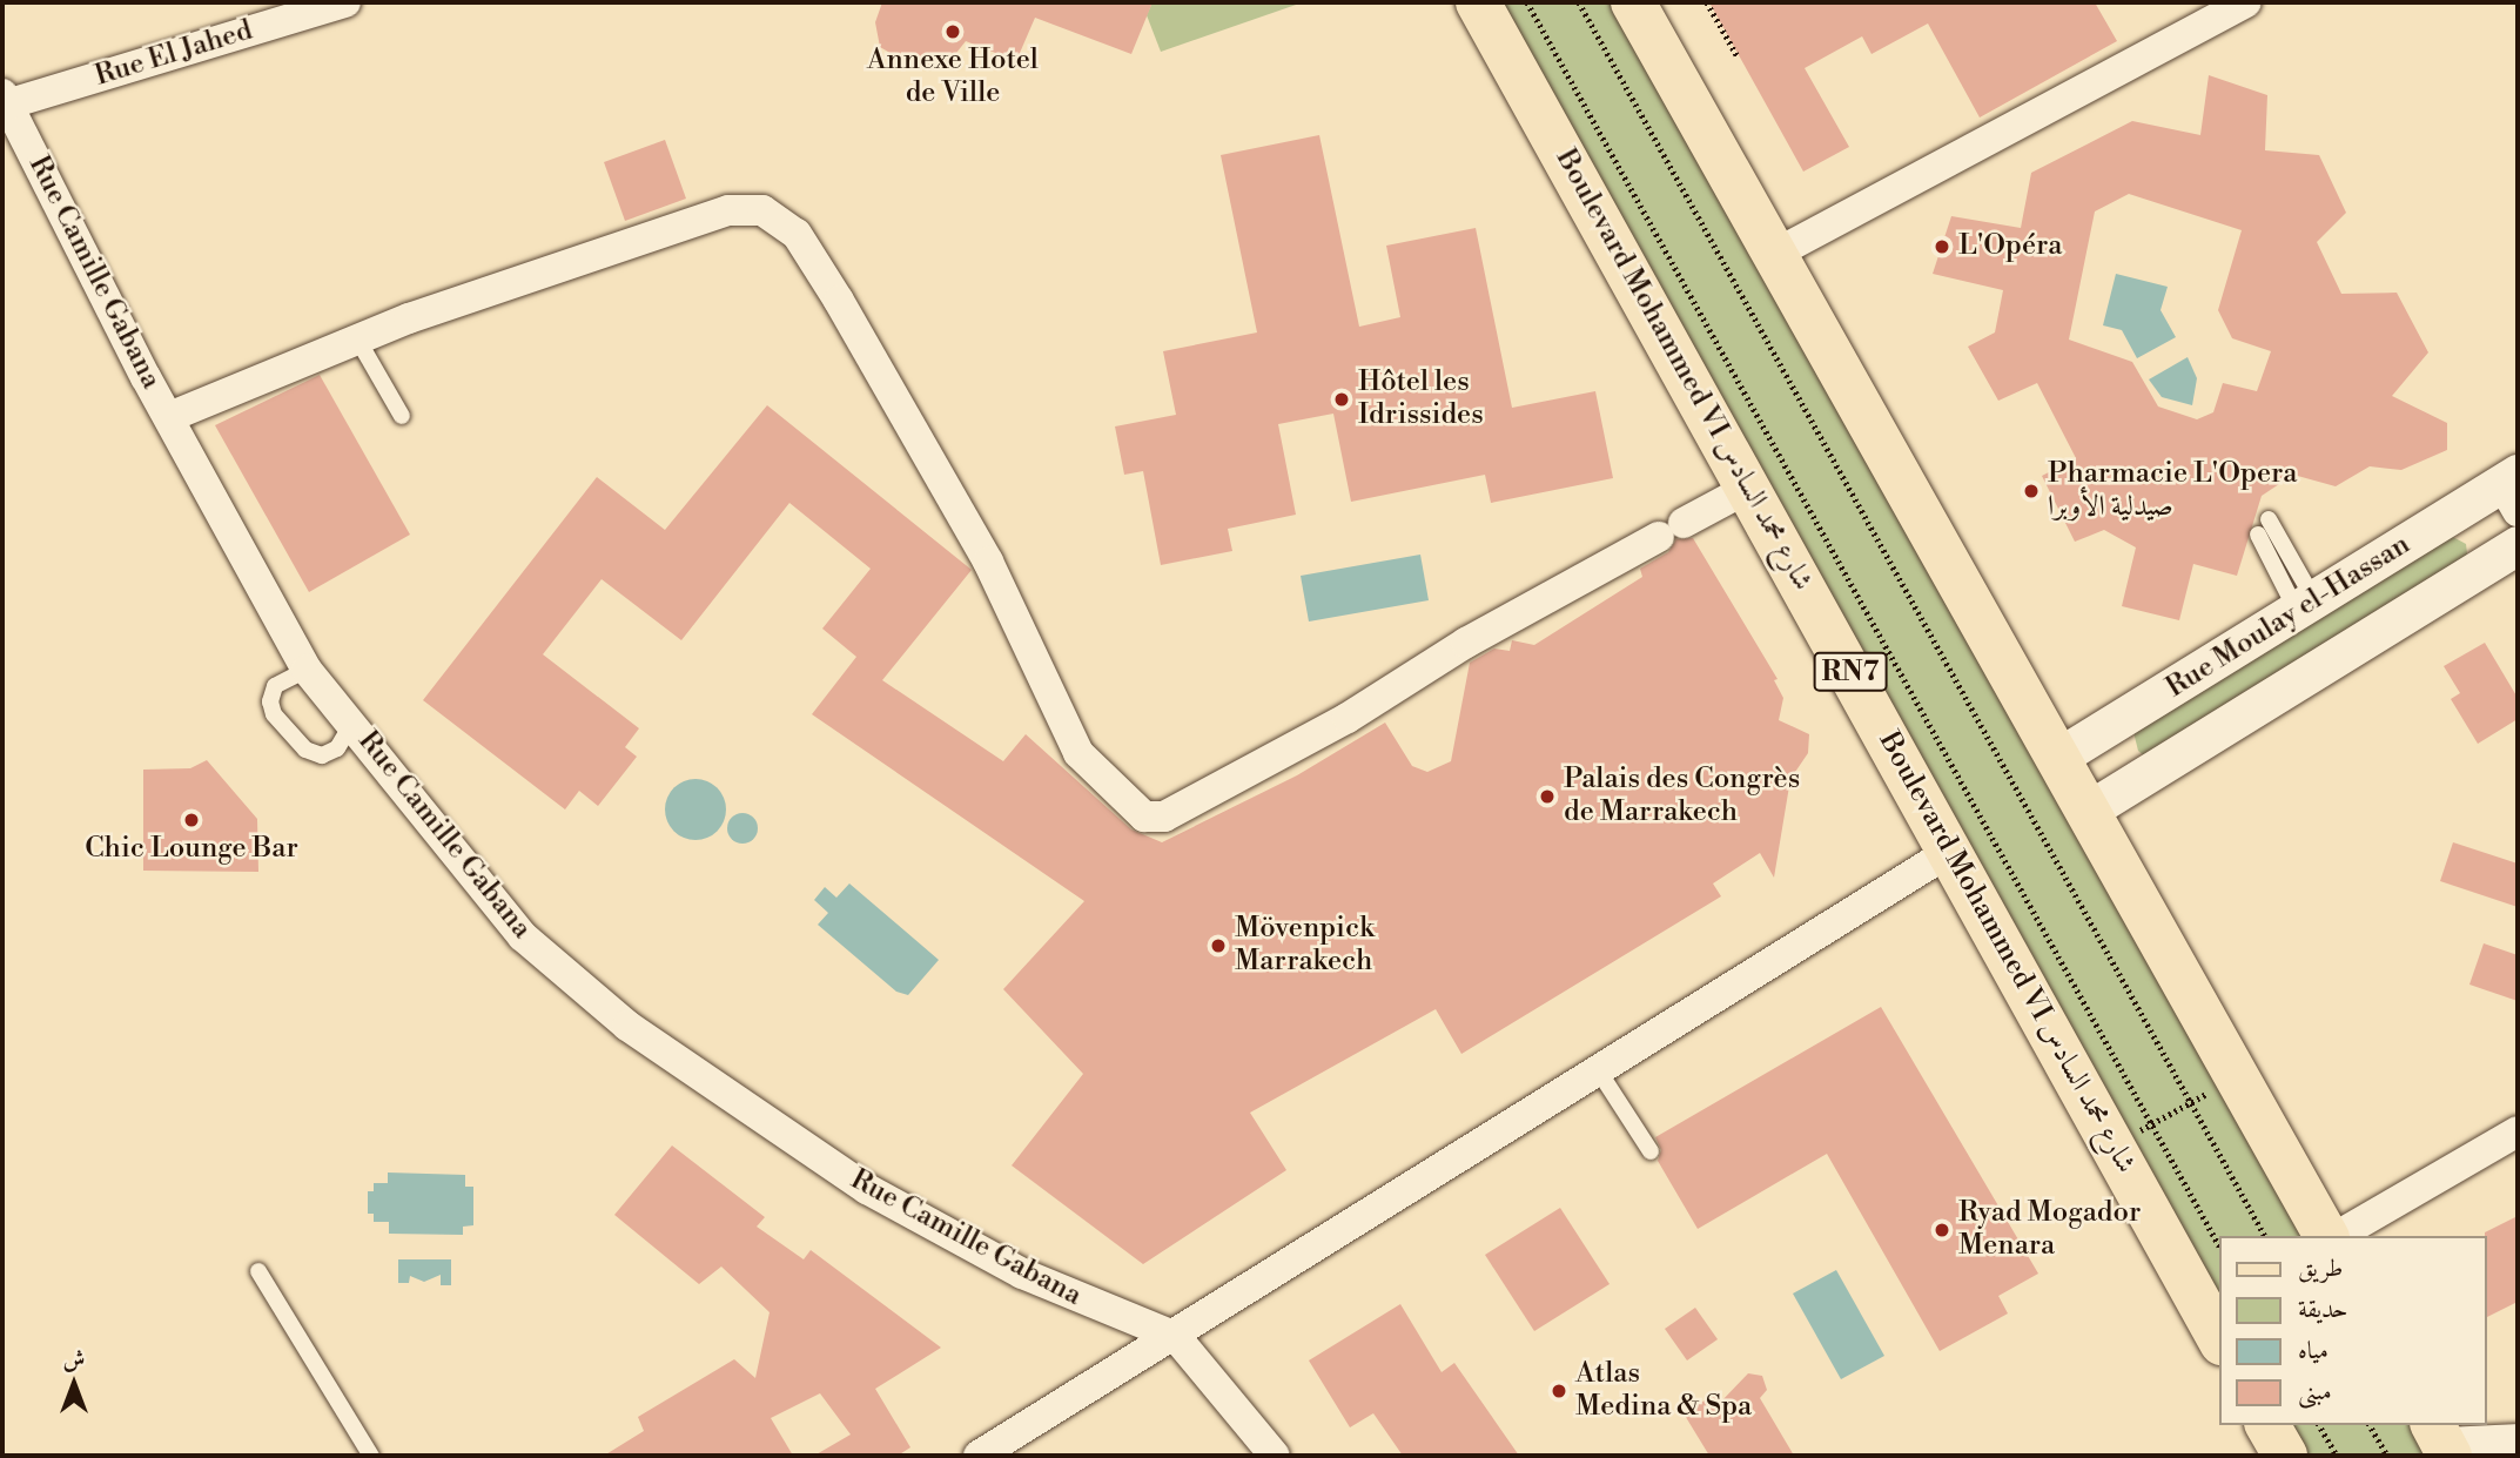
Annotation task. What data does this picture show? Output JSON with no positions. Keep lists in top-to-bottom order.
{
  "streets": {
    "main road": ["Boulevard Mohammed VI شارع محمد السادس", "RN7"],
    "street": ["Rue El Jahed", "Rue Camille Gabana", "Rue Moulay el-Hassan"]
  },
  "crossings": [
    ["Rue El Jahed", "Rue Camille Gabana"]
  ],
  "places": [
    "Annexe Hotel de Ville",
    "L'Opéra",
    "Hôtel les Idrissides",
    "Pharmacie L'Opera صيدلية الأوبرا",
    "Palais des Congrès de Marrakech",
    "Chic Lounge Bar",
    "Mövenpick Marrakech",
    "Ryad Mogador Menara",
    "Atlas Medina & Spa"
  ],
  "legend": [
    "طريق",
    "حديقة",
    "مياه",
    "مبنى"
  ],
  "north": "top"
}
